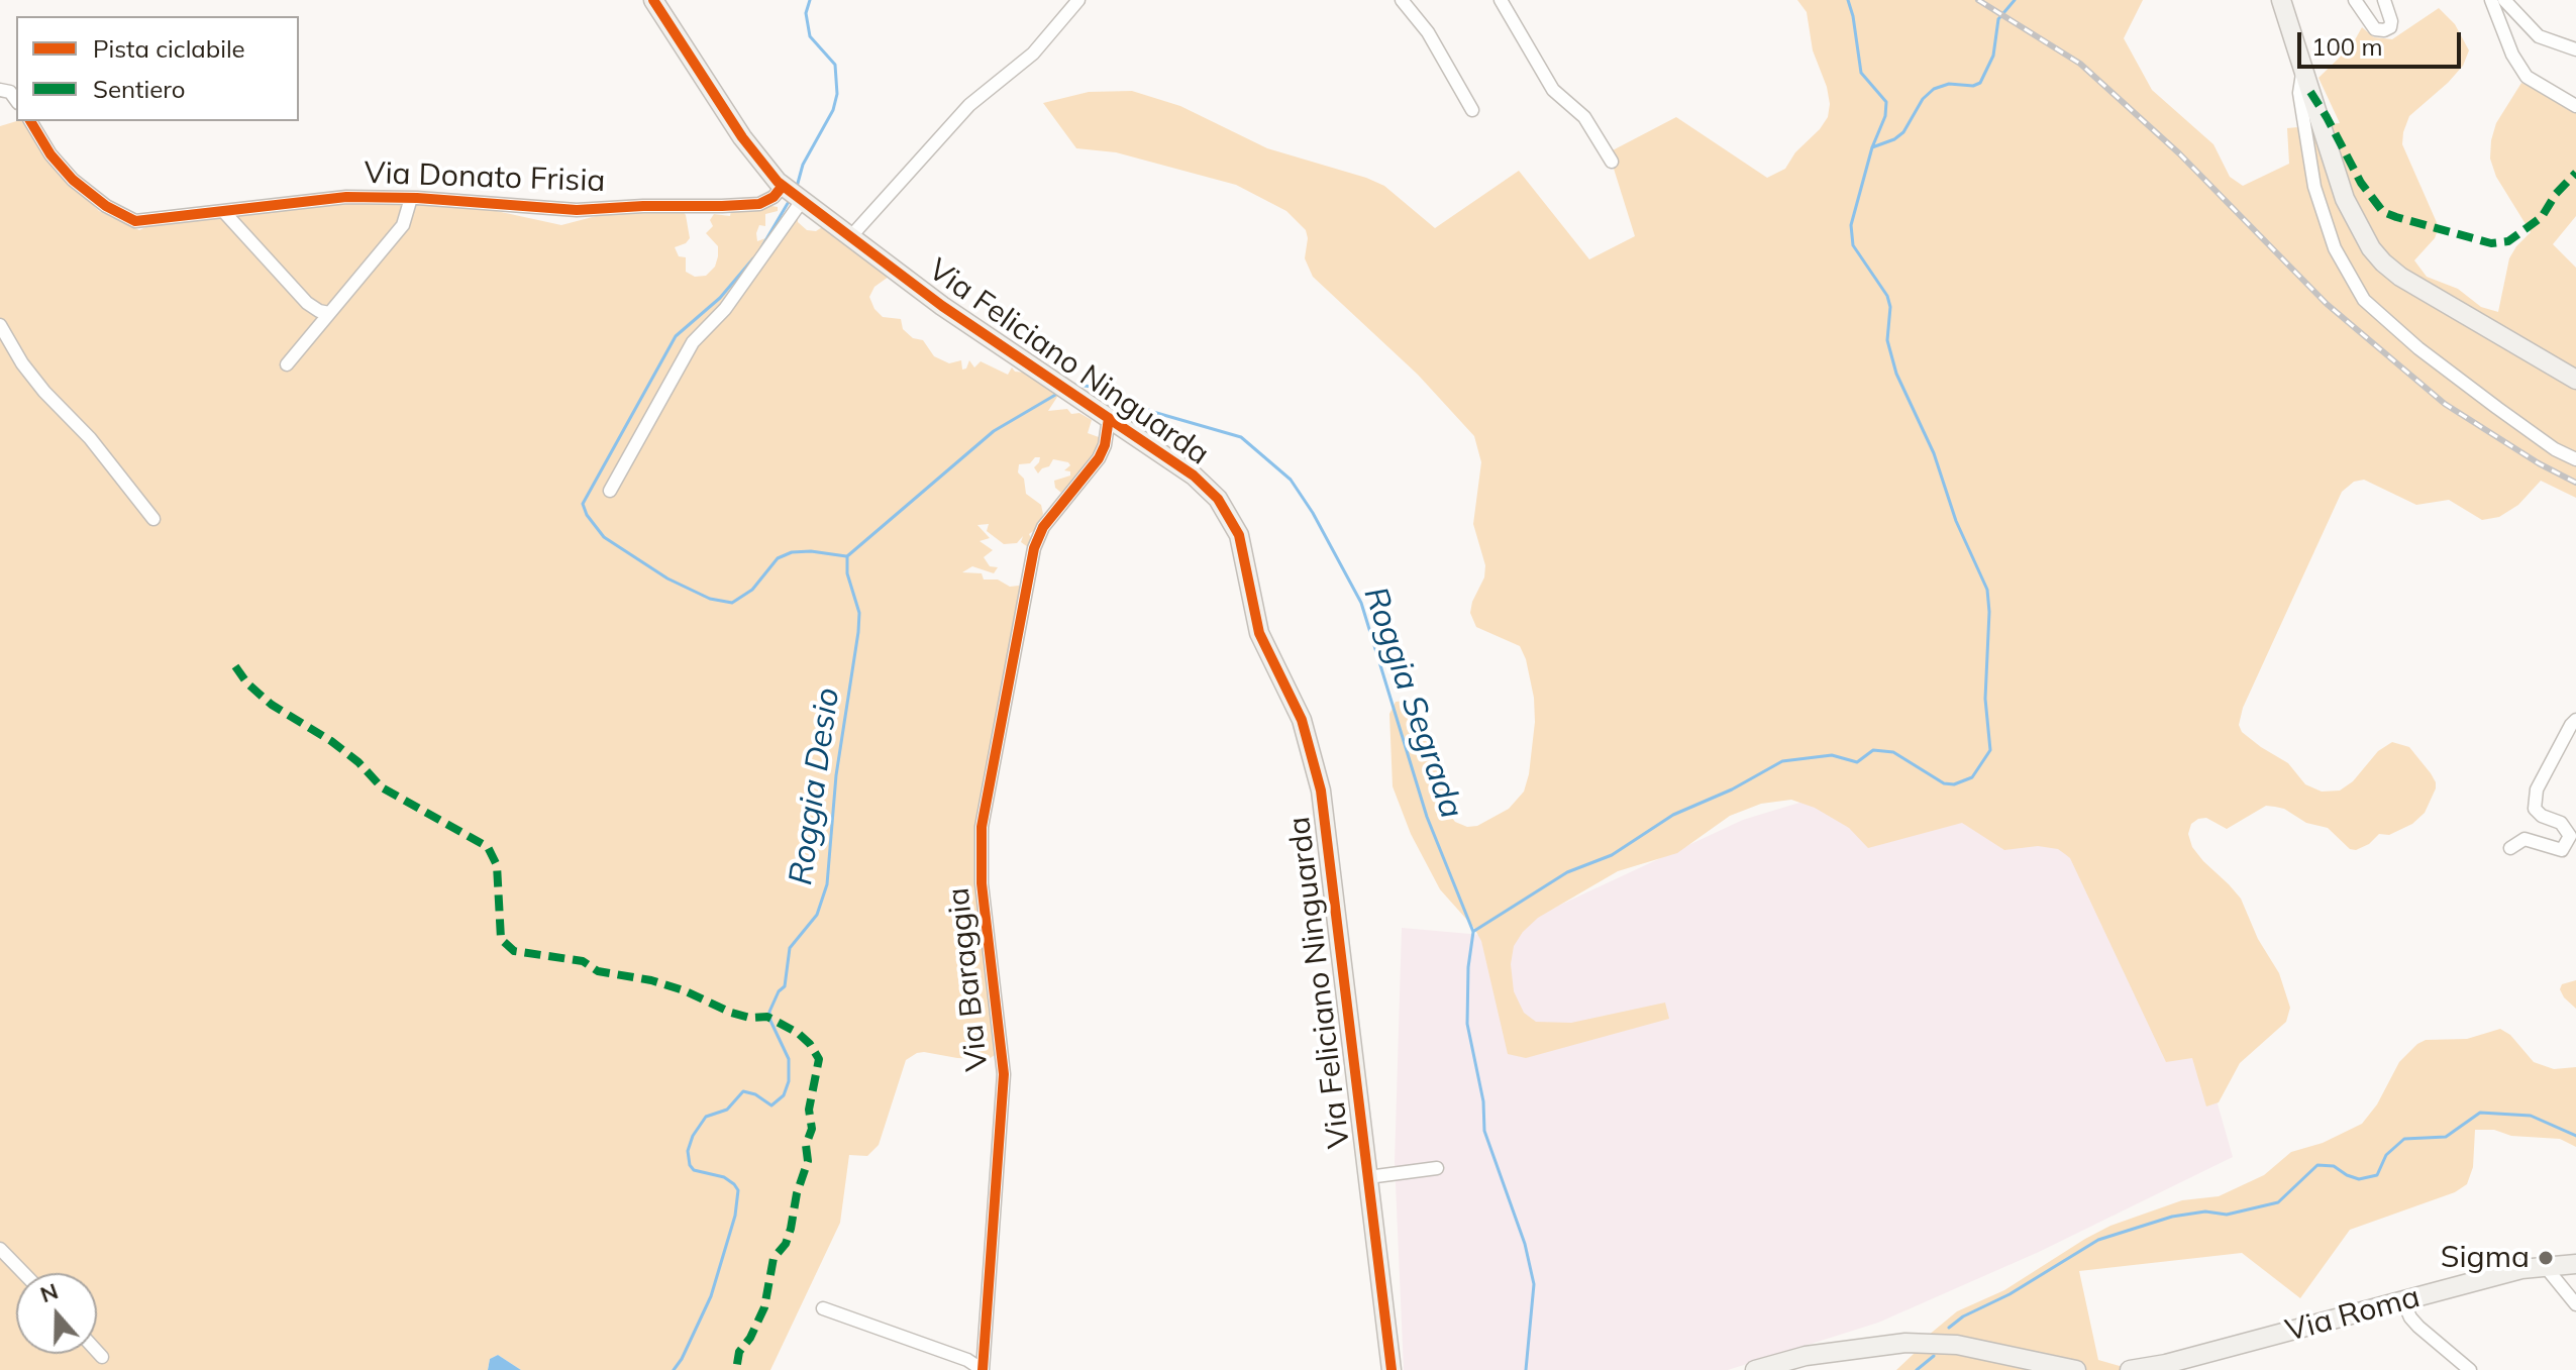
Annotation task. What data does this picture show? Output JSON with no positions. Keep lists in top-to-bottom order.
{
  "streets": {
    "street": [
      "Via Donato Frisia",
      "Via Feliciano Ninguarda",
      "Via Baraggia",
      "Via Roma"
    ]
  },
  "crossings": [
    ["Via Donato Frisia", "Via Feliciano Ninguarda"],
    ["Via Feliciano Ninguarda", "Via Baraggia"]
  ],
  "water": ["Roggia Segrada", "Roggia Desio"],
  "places": ["Sigma"],
  "legend": ["Pista ciclabile", "Sentiero"],
  "scale_bar": "100 m",
  "north": "top"
}
